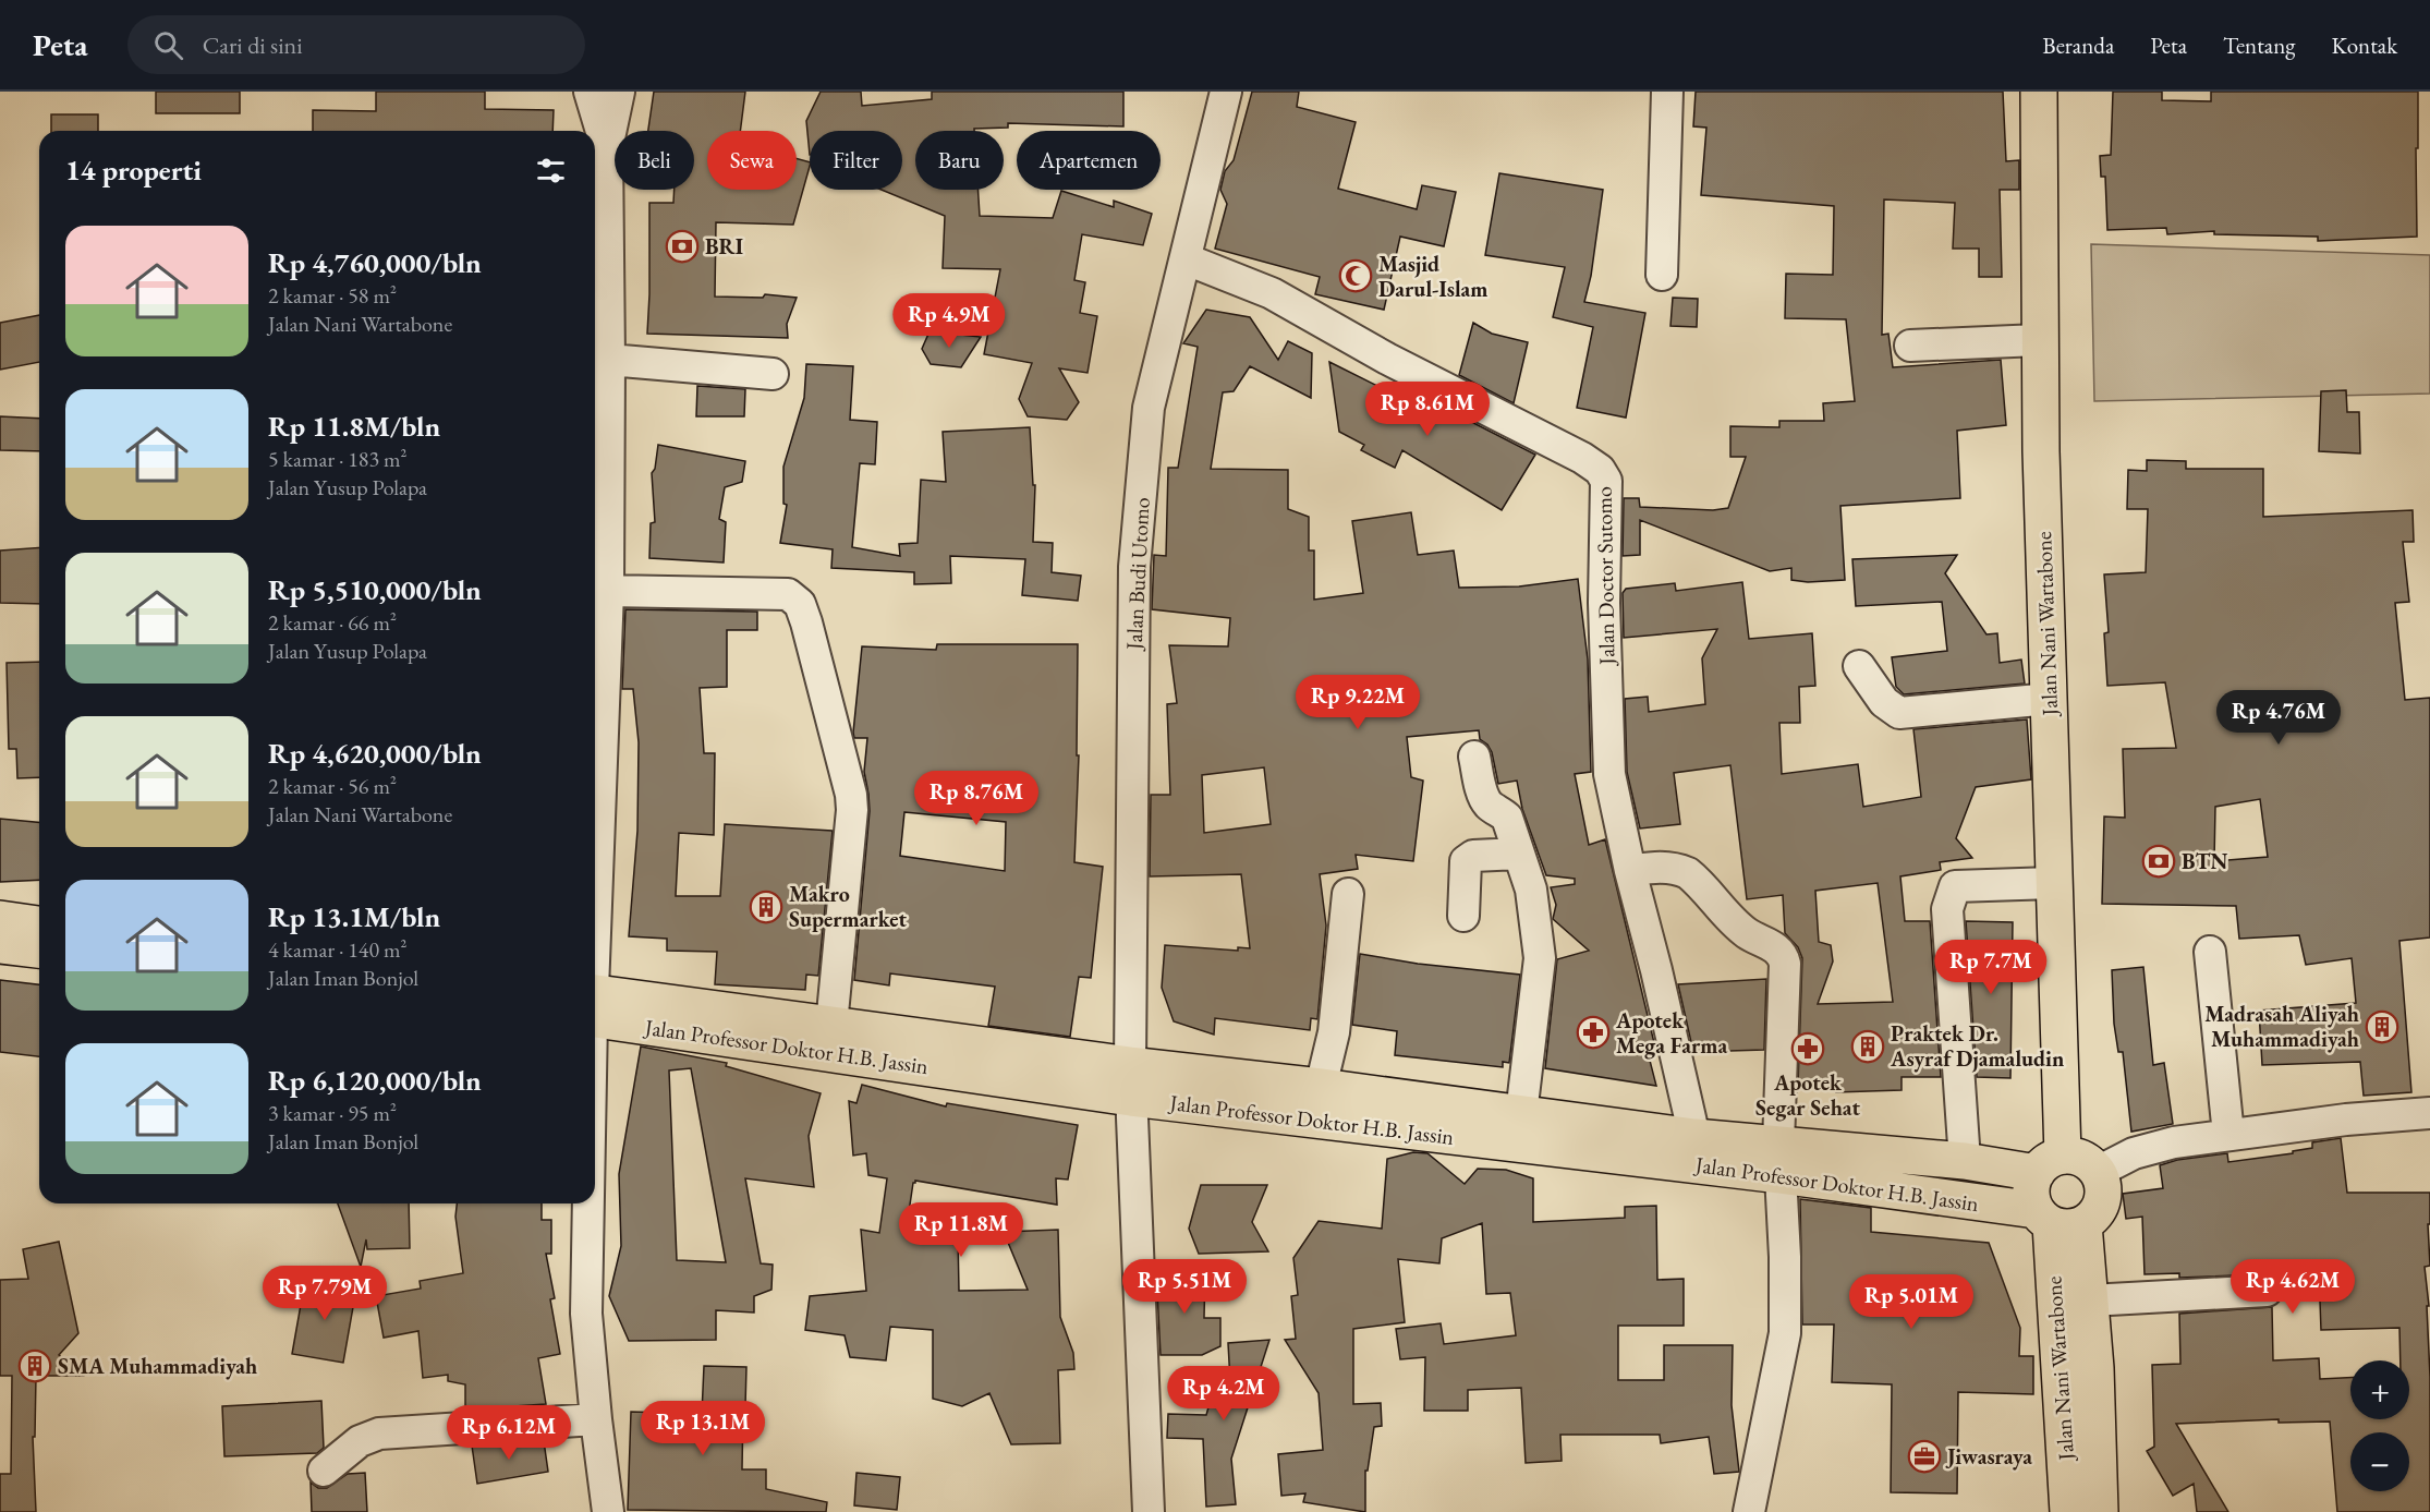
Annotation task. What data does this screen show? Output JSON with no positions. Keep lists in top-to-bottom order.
{
  "streets": {
    "main road": ["Jalan Nani Wartabone", "Jalan Professor Doktor H.B. Jassin"],
    "street": ["Jalan Budi Utomo", "Jalan Doctor Sutomo"]
  },
  "crossings": [
    ["Jalan Budi Utomo", "Jalan Doctor Sutomo"],
    ["Jalan Budi Utomo", "Jalan Professor Doktor H.B. Jassin"],
    ["Jalan Doctor Sutomo", "Jalan Professor Doktor H.B. Jassin"],
    ["Jalan Nani Wartabone", "Jalan Professor Doktor H.B. Jassin"]
  ],
  "places": {
    "bank": ["BRI", "BTN"],
    "mosque": ["Masjid Darul-Islam"],
    "building": [
      "Makro Supermarket",
      "Madrasah Aliyah Muhammadiyah",
      "Praktek Dr. Asyraf Djamaludin",
      "SMA Muhammadiyah"
    ],
    "pharmacy": ["Apotek Mega Farma", "Apotek Segar Sehat"],
    "office": ["Jiwasraya"]
  },
  "page": {
    "header": "Peta",
    "search": "Cari di sini",
    "nav": [
      "Beranda",
      "Peta",
      "Tentang",
      "Kontak"
    ],
    "chip": [
      "Beli",
      "Sewa",
      "Filter",
      "Baru",
      "Apartemen"
    ],
    "heading": "14 properti",
    "list": [
      {
        "name": "Rp 4,760,000/bln",
        "note": "2 kamar · 58 m² · Jalan Nani Wartabone"
      },
      {
        "name": "Rp 11.8M/bln",
        "note": "5 kamar · 183 m² · Jalan Yusup Polapa"
      },
      {
        "name": "Rp 5,510,000/bln",
        "note": "2 kamar · 66 m² · Jalan Yusup Polapa"
      },
      {
        "name": "Rp 4,620,000/bln",
        "note": "2 kamar · 56 m² · Jalan Nani Wartabone"
      },
      {
        "name": "Rp 13.1M/bln",
        "note": "4 kamar · 140 m² · Jalan Iman Bonjol"
      },
      {
        "name": "Rp 6,120,000/bln",
        "note": "3 kamar · 95 m² · Jalan Iman Bonjol"
      }
    ],
    "price": [
      "Rp 4.9M",
      "Rp 8.61M",
      "Rp 9.22M",
      "Rp 4.76M",
      "Rp 8.76M",
      "Rp 7.7M",
      "Rp 11.8M",
      "Rp 5.51M",
      "Rp 4.62M",
      "Rp 7.79M",
      "Rp 5.01M",
      "Rp 4.2M",
      "Rp 13.1M",
      "Rp 6.12M"
    ],
    "map_buttons": ["+", "−"]
  }
}
